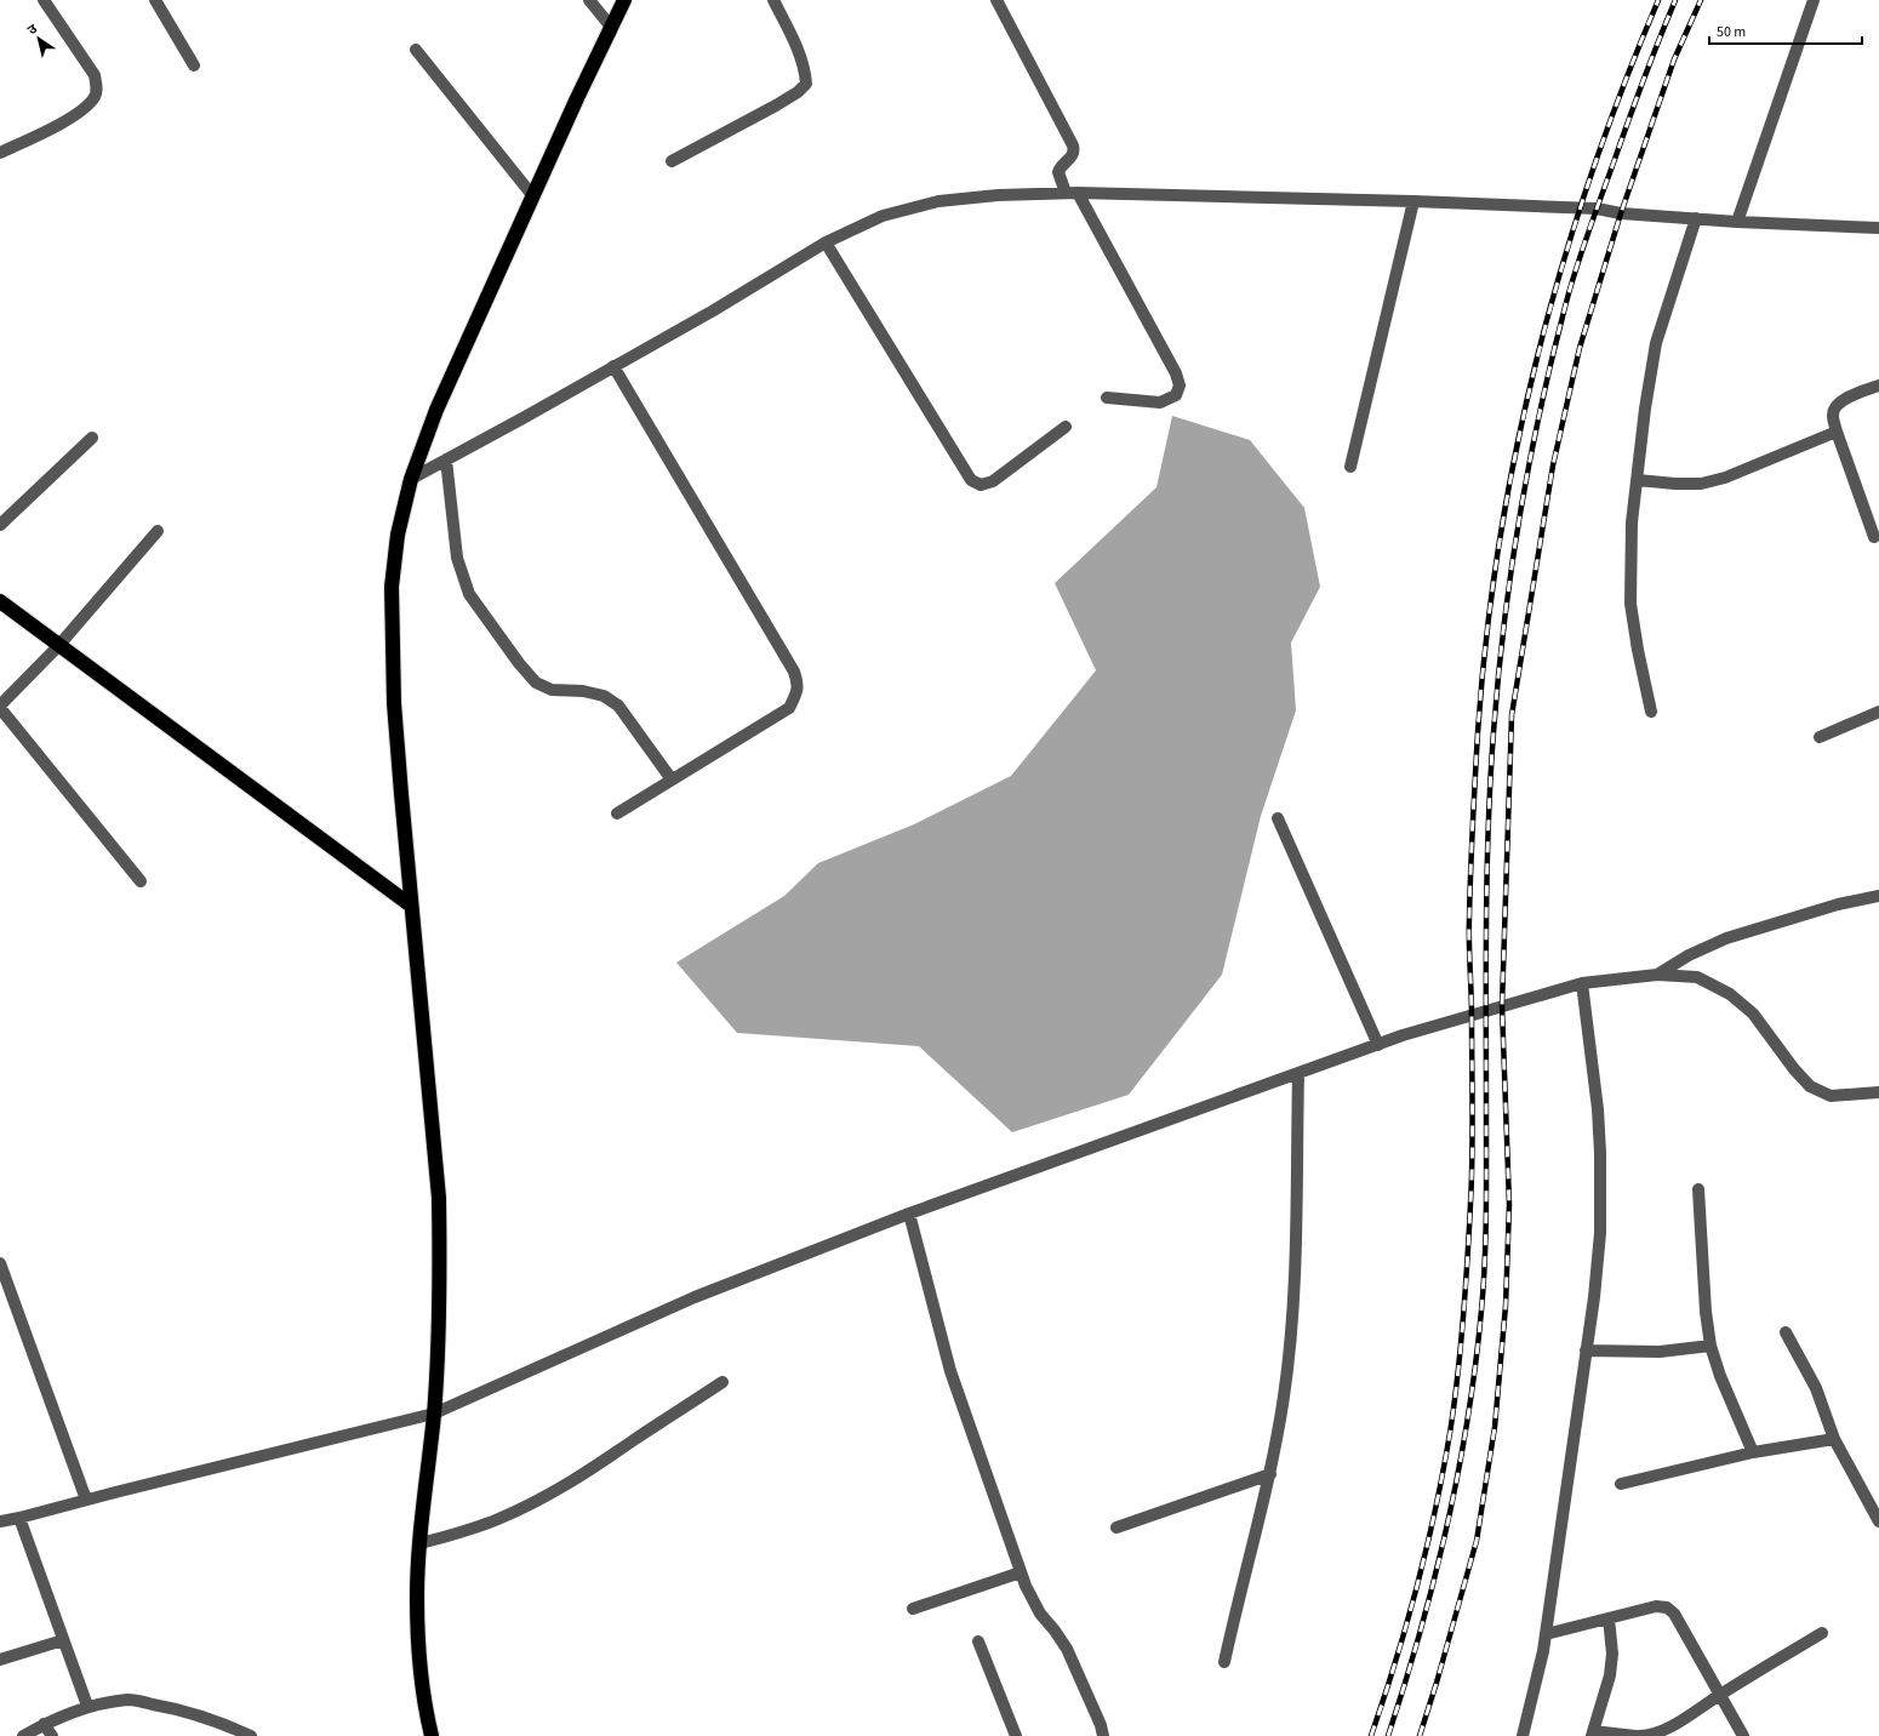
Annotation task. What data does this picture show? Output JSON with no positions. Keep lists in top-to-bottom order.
{
  "scale_bar": "50 m",
  "north": "top left"
}
